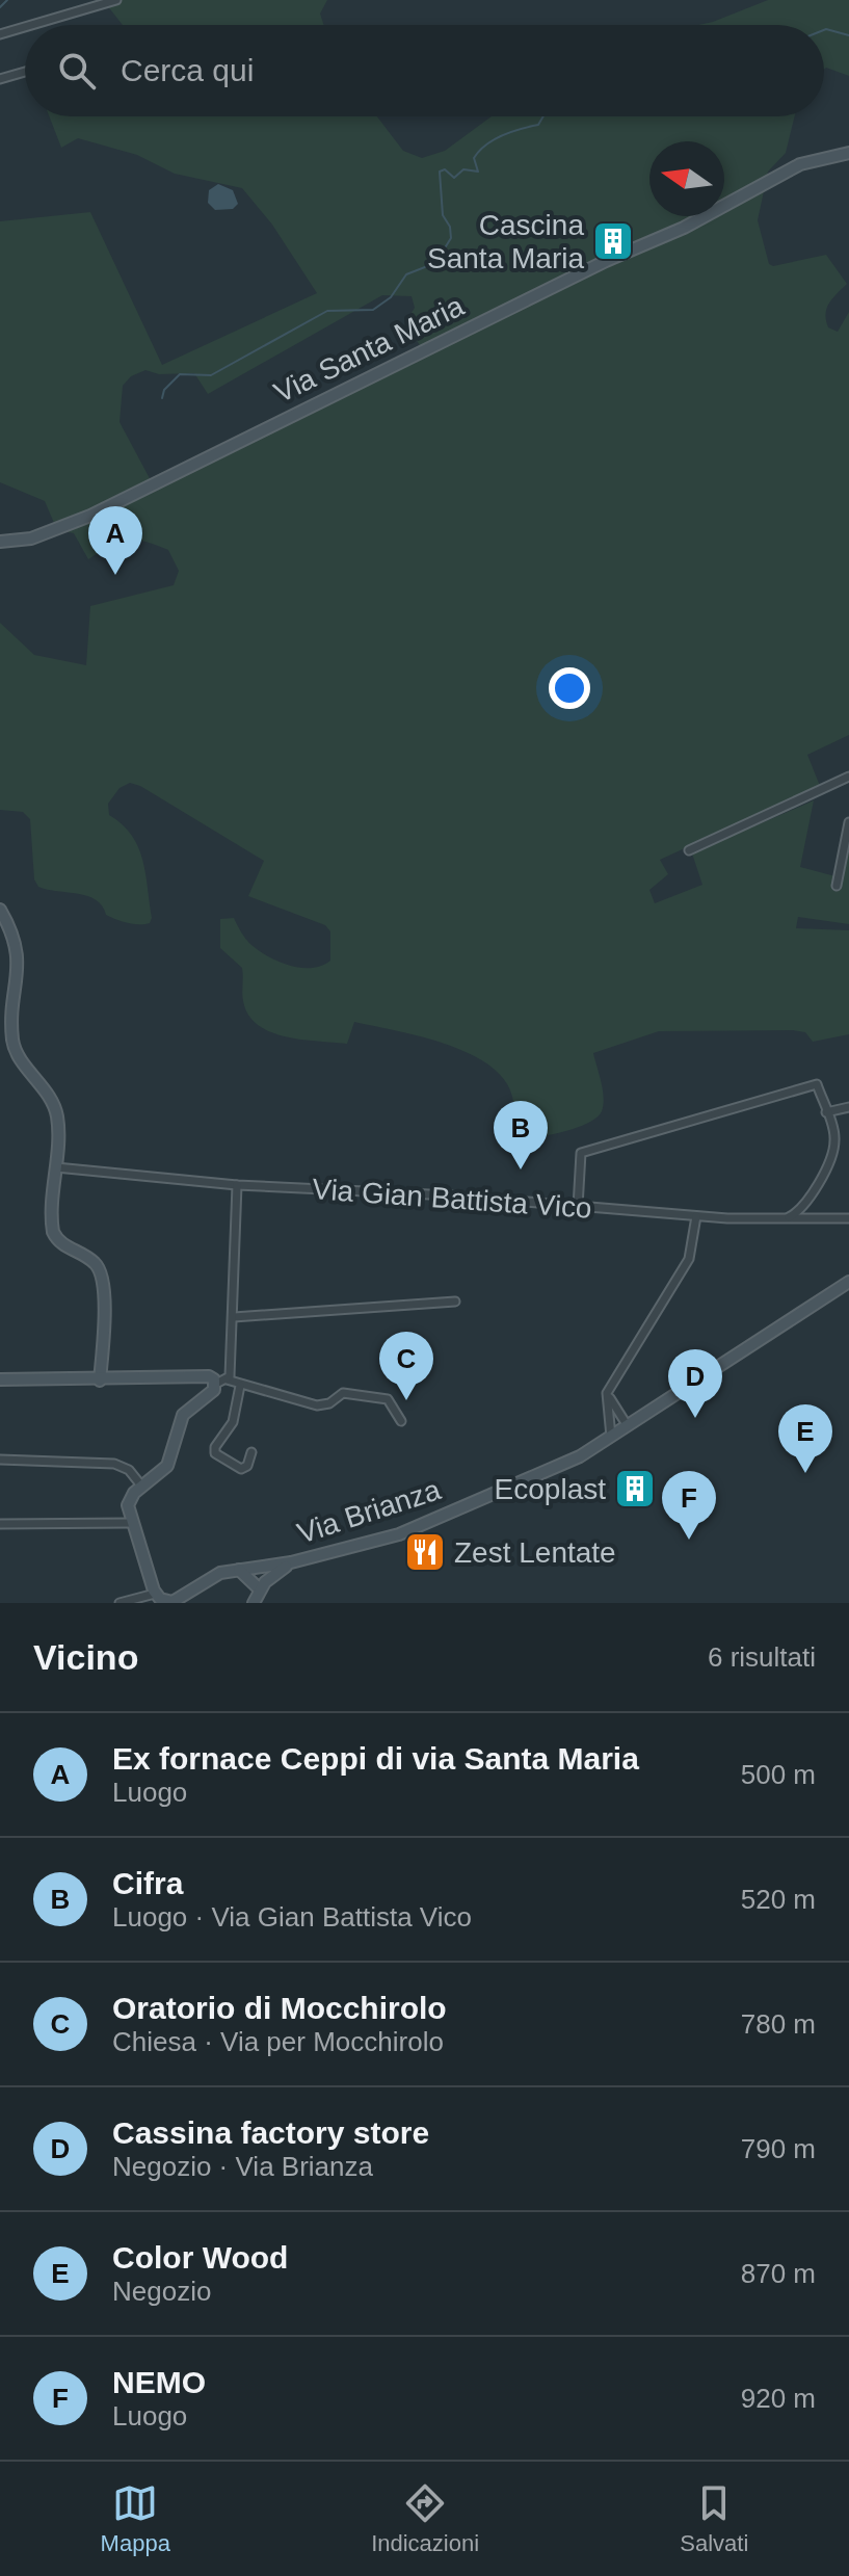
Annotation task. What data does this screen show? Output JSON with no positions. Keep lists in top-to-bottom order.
{
  "streets": {
    "street": ["Via Santa Maria", "Via Gian Battista Vico", "Via Brianza"]
  },
  "places": {
    "building": ["Cascina Santa Maria", "Ecoplast"],
    "restaurant": ["Zest Lentate"]
  },
  "north": "left",
  "page": {
    "search": "Cerca qui",
    "pins": [
      "A",
      "B",
      "C",
      "D",
      "E",
      "F"
    ],
    "heading": ["Vicino", "6 risultati"],
    "list": [
      {
        "mark": "A",
        "name": "Ex fornace Ceppi di via Santa Maria",
        "note": "Luogo",
        "value": "500 m"
      },
      {
        "mark": "B",
        "name": "Cifra",
        "note": "Luogo · Via Gian Battista Vico",
        "value": "520 m"
      },
      {
        "mark": "C",
        "name": "Oratorio di Mocchirolo",
        "note": "Chiesa · Via per Mocchirolo",
        "value": "780 m"
      },
      {
        "mark": "D",
        "name": "Cassina factory store",
        "note": "Negozio · Via Brianza",
        "value": "790 m"
      },
      {
        "mark": "E",
        "name": "Color Wood",
        "note": "Negozio",
        "value": "870 m"
      },
      {
        "mark": "F",
        "name": "NEMO",
        "note": "Luogo",
        "value": "920 m"
      }
    ],
    "nav": ["Mappa", "Indicazioni", "Salvati"]
  }
}
